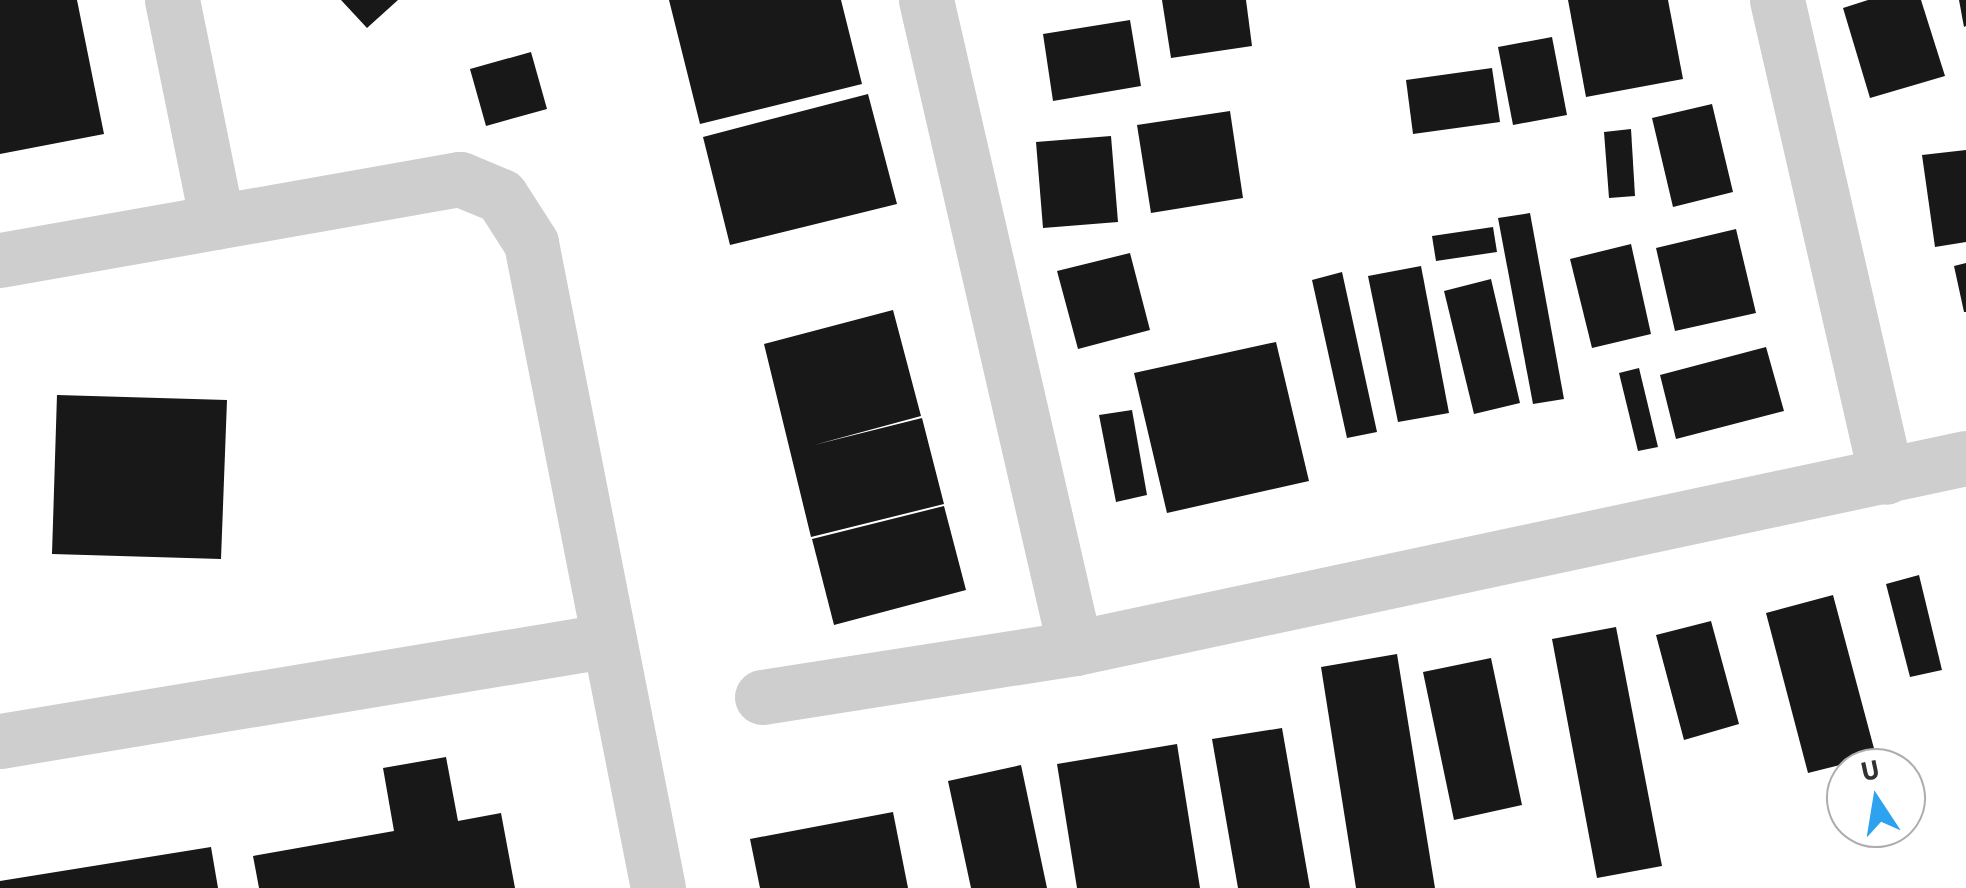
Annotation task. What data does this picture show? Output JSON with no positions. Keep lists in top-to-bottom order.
{
  "north": "top"
}
